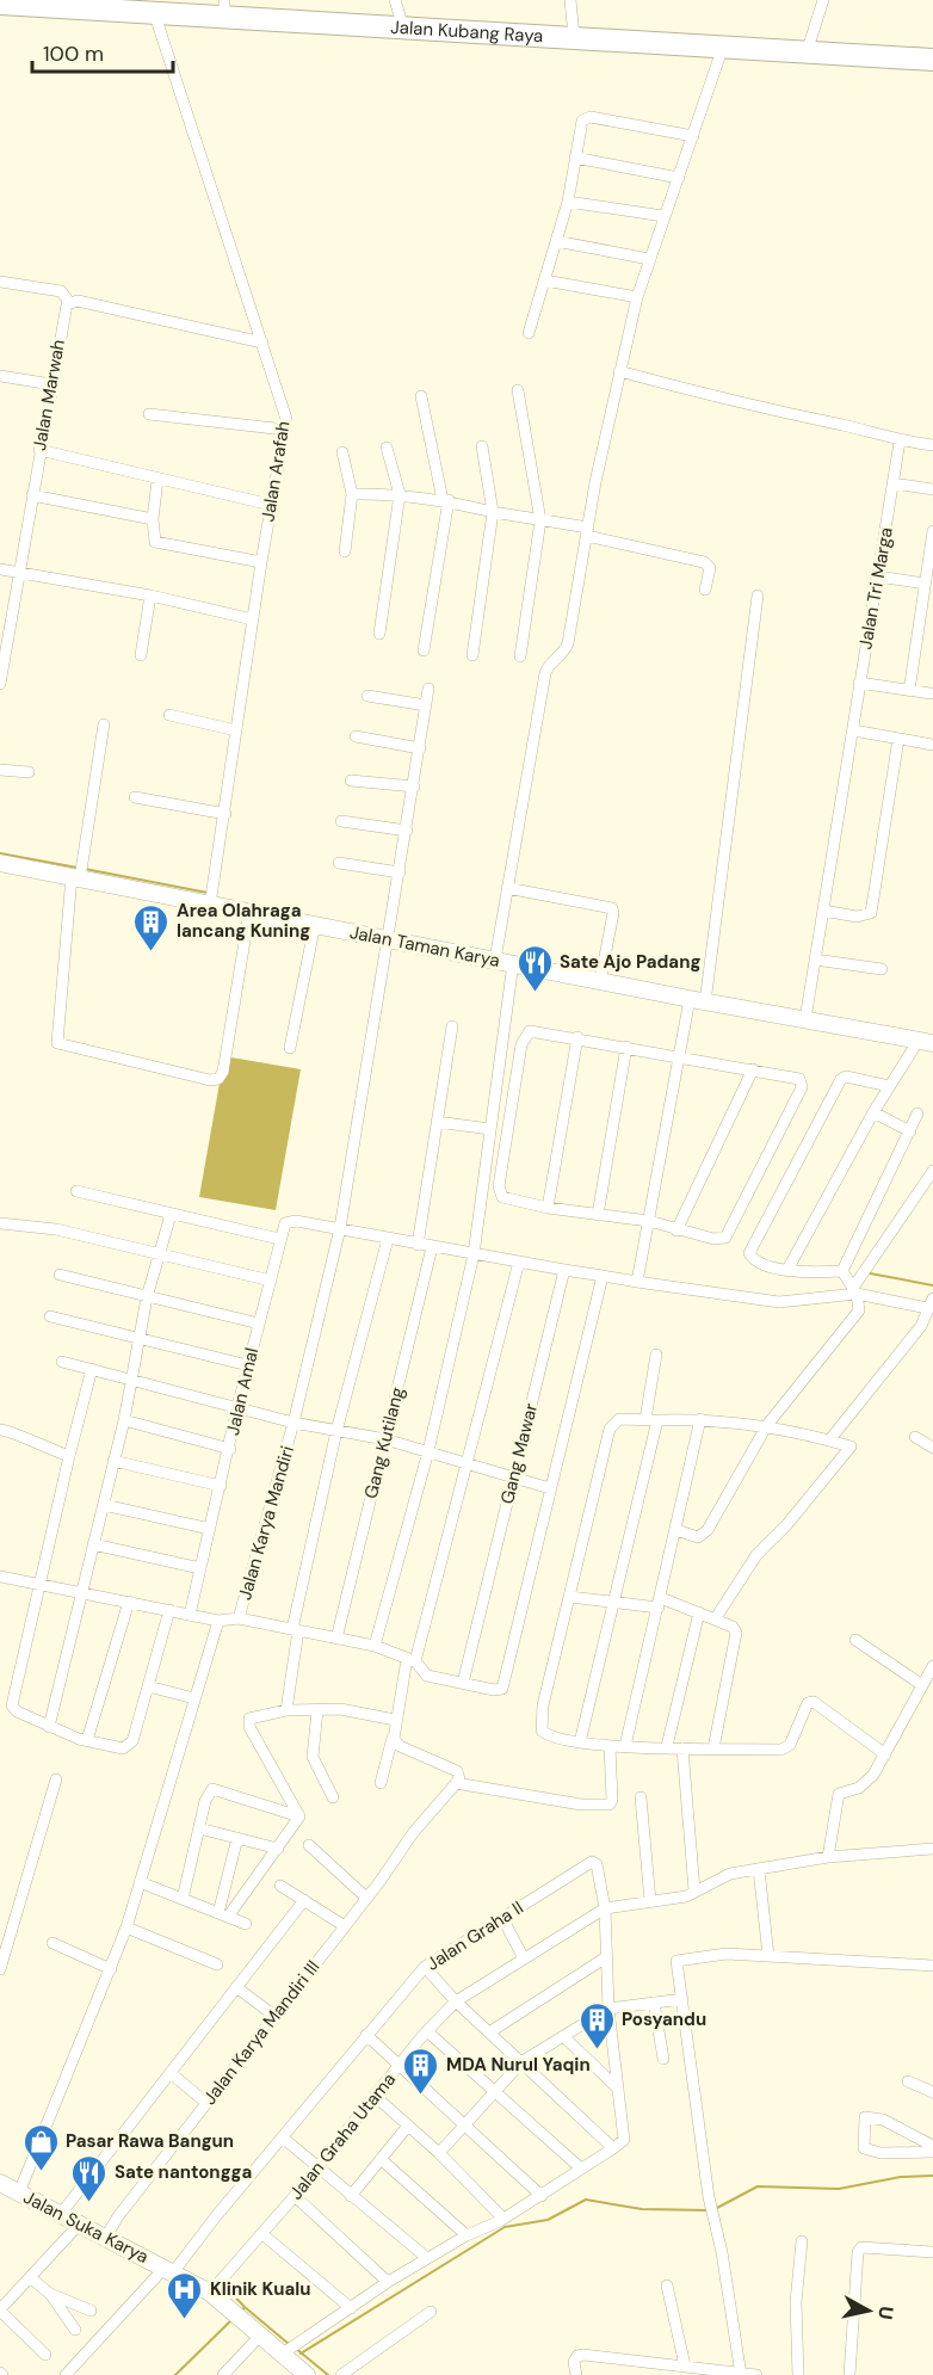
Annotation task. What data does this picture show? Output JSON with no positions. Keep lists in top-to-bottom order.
{
  "streets": {
    "highway": ["Jalan Kubang Raya"],
    "street": [
      "Jalan Marwah",
      "Jalan Arafah",
      "Jalan Tri Marga",
      "Jalan Taman Karya",
      "Jalan Amal",
      "Gang Kutilang",
      "Gang Mawar",
      "Jalan Karya Mandiri",
      "Jalan Graha II",
      "Jalan Karya Mandiri III",
      "Jalan Graha Utama",
      "Jalan Suka Karya"
    ]
  },
  "crossings": [
    ["Jalan Kubang Raya", "Jalan Arafah"],
    ["Jalan Arafah", "Jalan Taman Karya"],
    ["Jalan Tri Marga", "Jalan Taman Karya"],
    ["Jalan Taman Karya", "Jalan Karya Mandiri"],
    ["Jalan Amal", "Jalan Karya Mandiri"],
    ["Jalan Graha II", "Jalan Graha Utama"],
    ["Jalan Graha II", "Jalan Suka Karya"],
    ["Jalan Karya Mandiri III", "Jalan Suka Karya"],
    ["Jalan Graha Utama", "Jalan Suka Karya"]
  ],
  "places": {
    "building": ["Area Olahraga lancang Kuning", "Posyandu", "MDA Nurul Yaqin"],
    "restaurant": ["Sate Ajo Padang", "Sate nantongga"],
    "shop": ["Pasar Rawa Bangun"],
    "hospital": ["Klinik Kualu"]
  },
  "scale_bar": "100 m",
  "north": "right"
}
